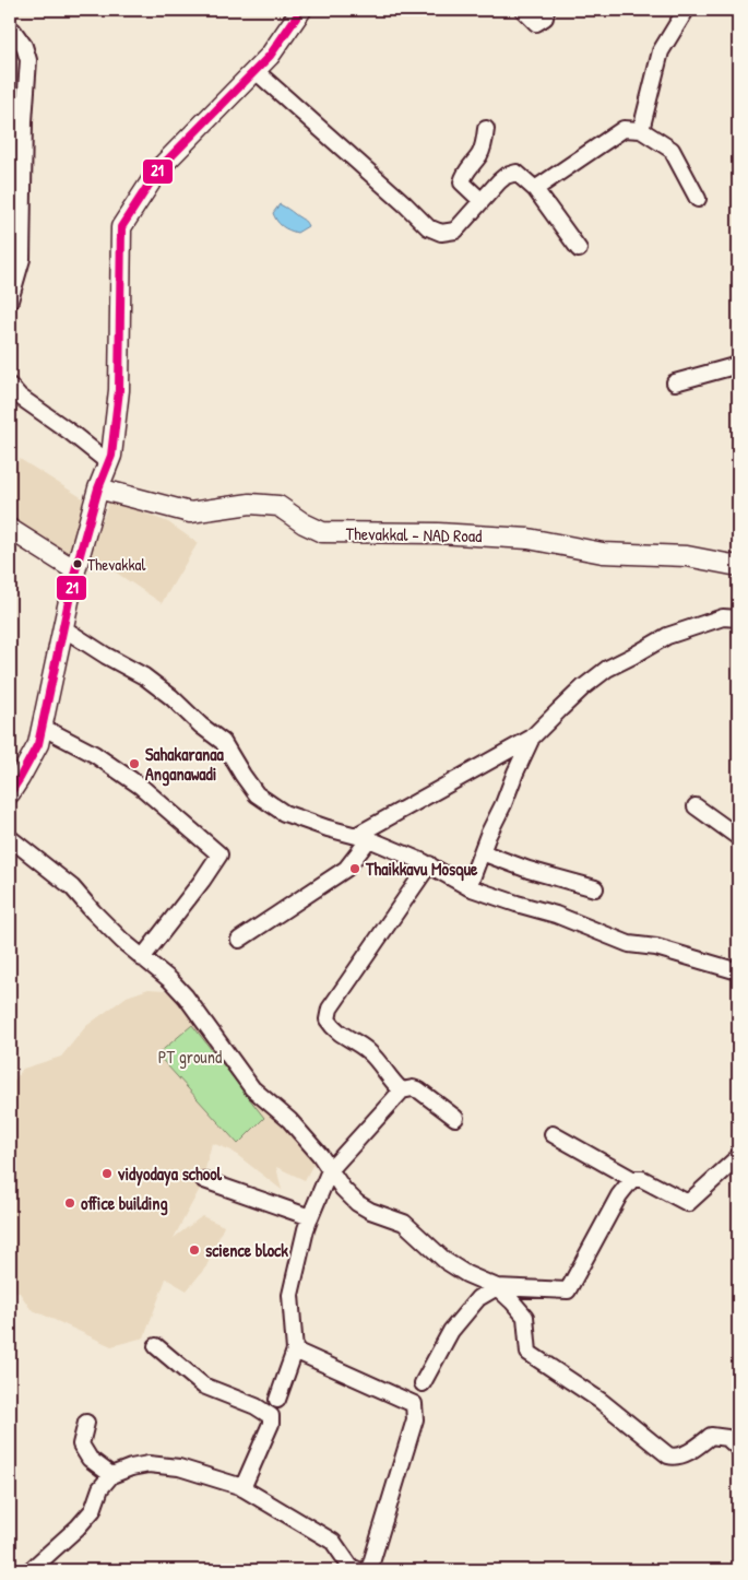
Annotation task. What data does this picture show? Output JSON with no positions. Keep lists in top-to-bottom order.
{
  "streets": {
    "main road": ["Thevakkal - NAD Road"]
  },
  "parks": ["PT ground"],
  "places": [
    "Thevakkal",
    "Sahakaranaa Anganawadi",
    "Thaikkavu Mosque",
    "vidyodaya school",
    "office building",
    "science block"
  ],
  "lines": ["transit line 21"]
}
